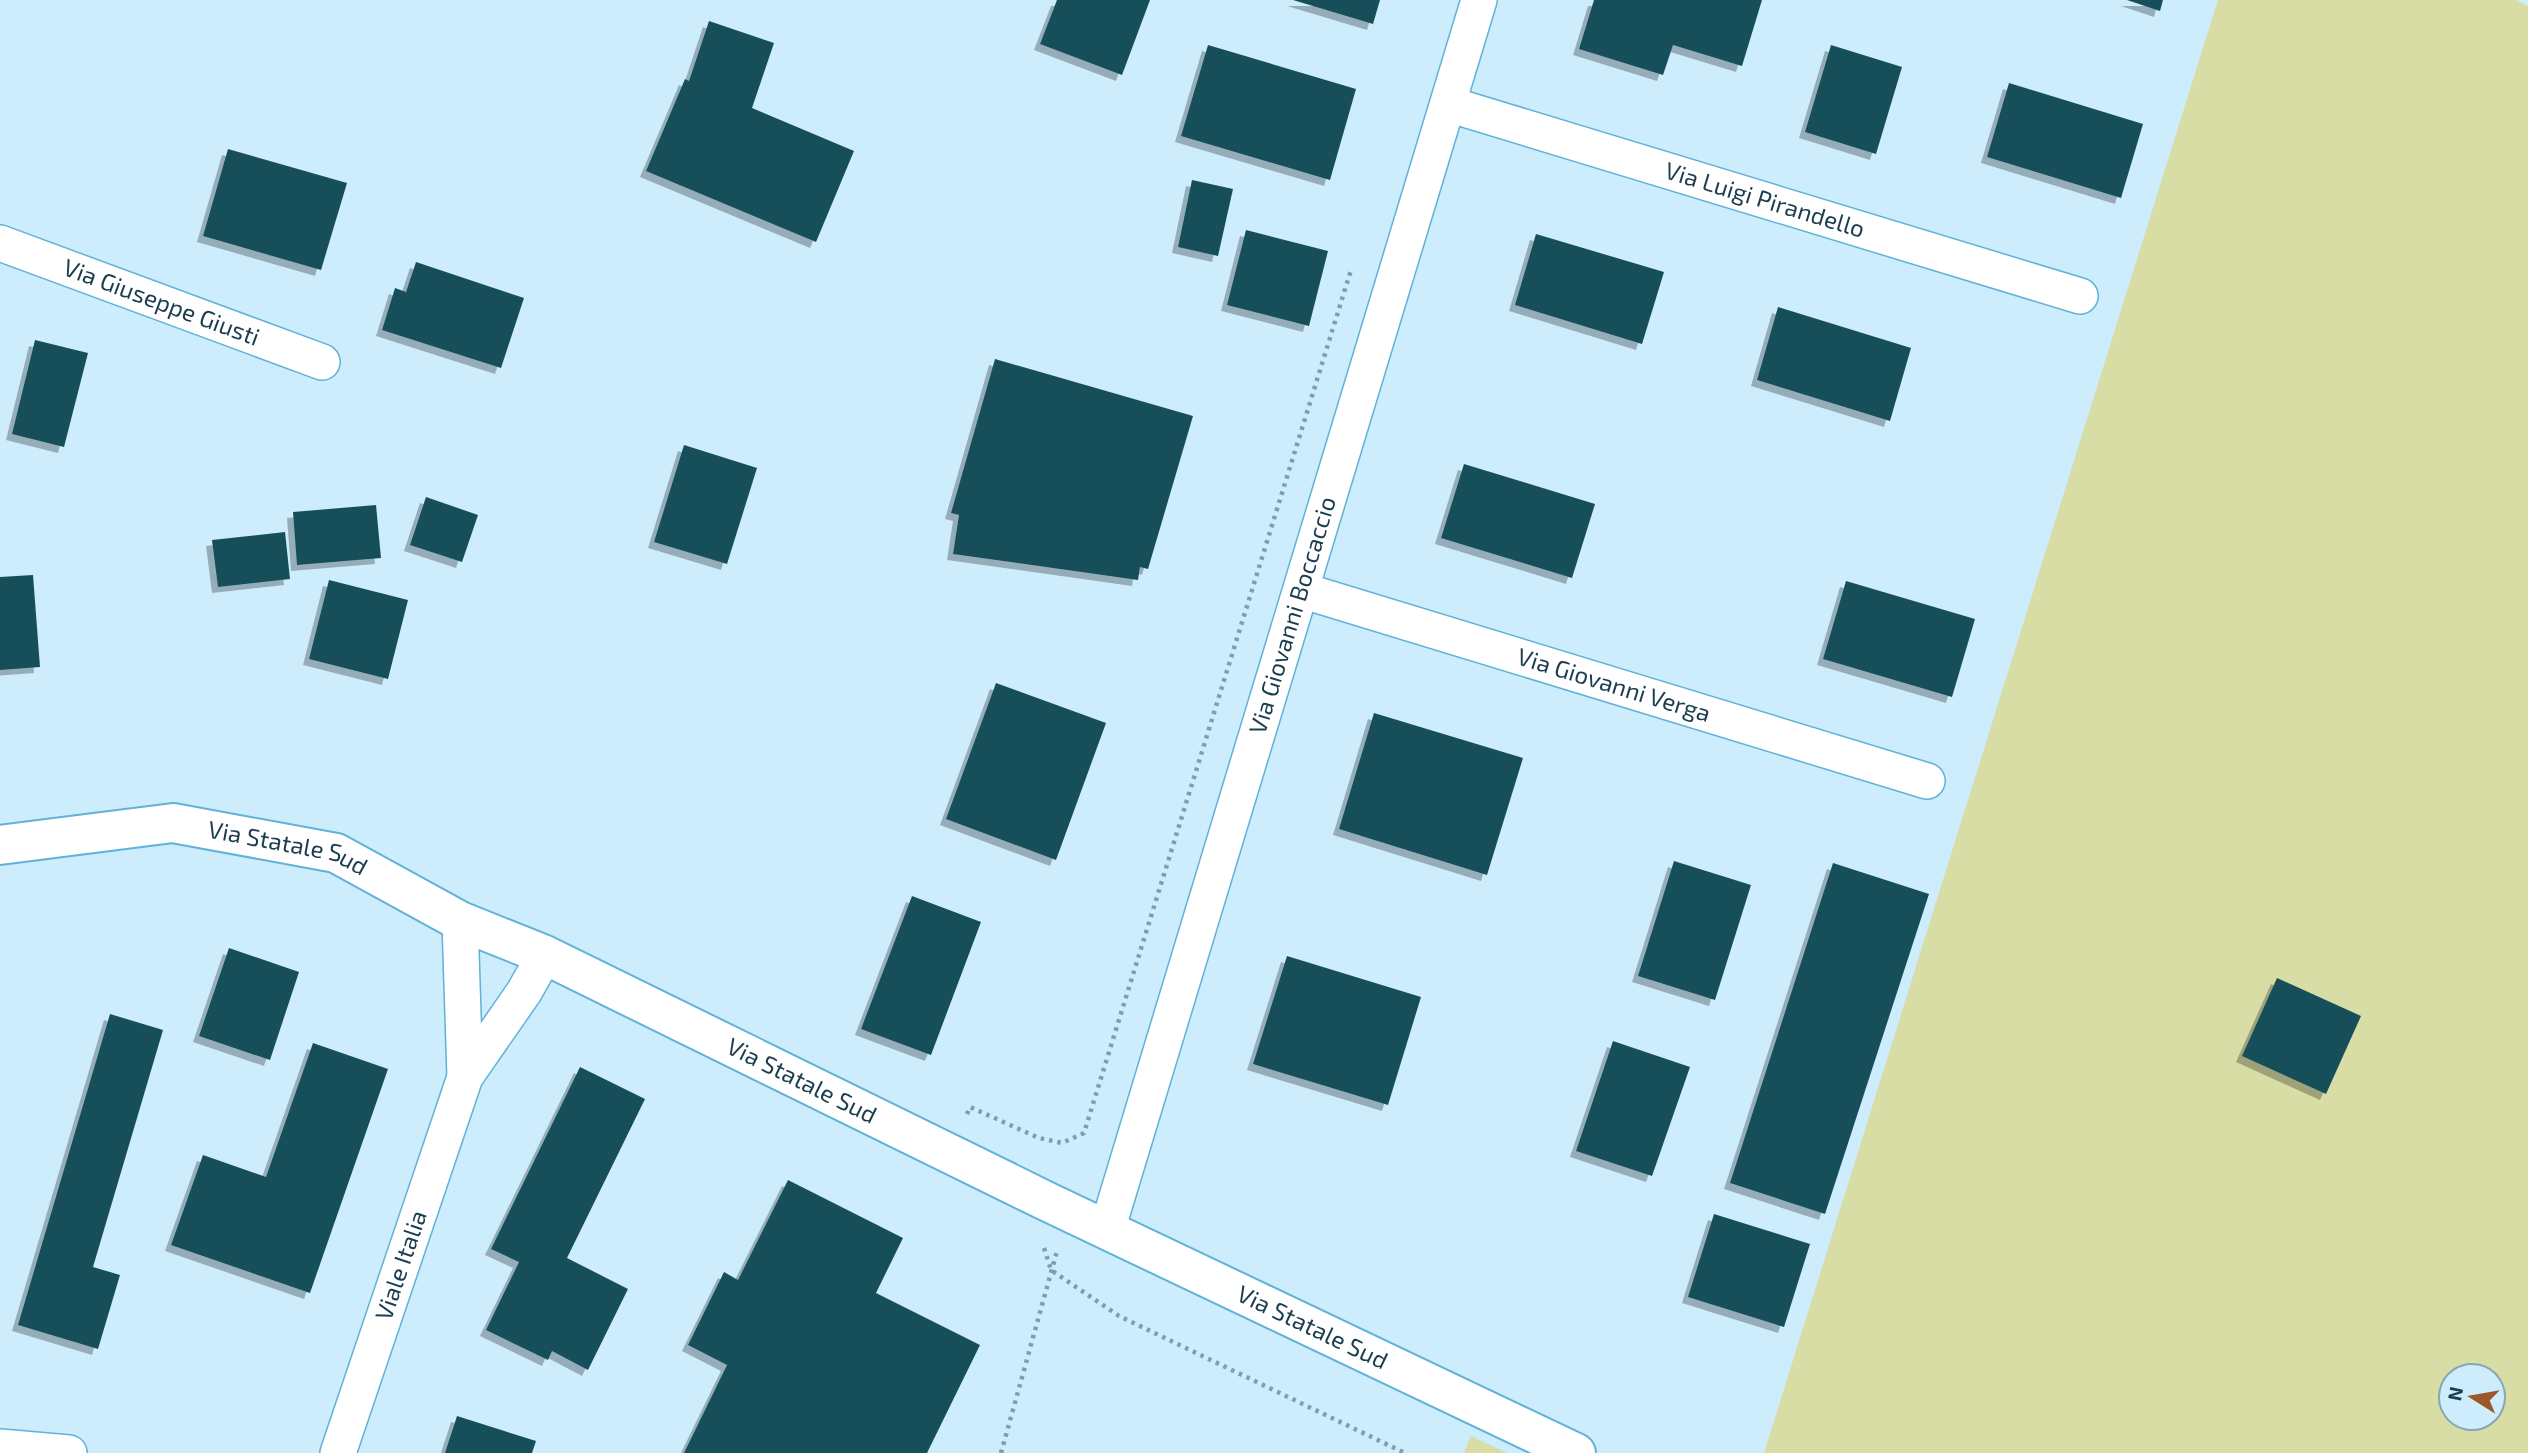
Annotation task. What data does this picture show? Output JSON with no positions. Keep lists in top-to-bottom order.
{
  "streets": {
    "main road": ["Via Statale Sud"],
    "street": [
      "Via Luigi Pirandello",
      "Via Giuseppe Giusti",
      "Via Giovanni Boccaccio",
      "Via Giovanni Verga",
      "Viale Italia"
    ]
  },
  "crossings": [
    ["Via Luigi Pirandello", "Via Giovanni Boccaccio"],
    ["Via Giovanni Boccaccio", "Via Giovanni Verga"],
    ["Via Giovanni Boccaccio", "Via Statale Sud"],
    ["Via Statale Sud", "Viale Italia"]
  ],
  "north": "left"
}
